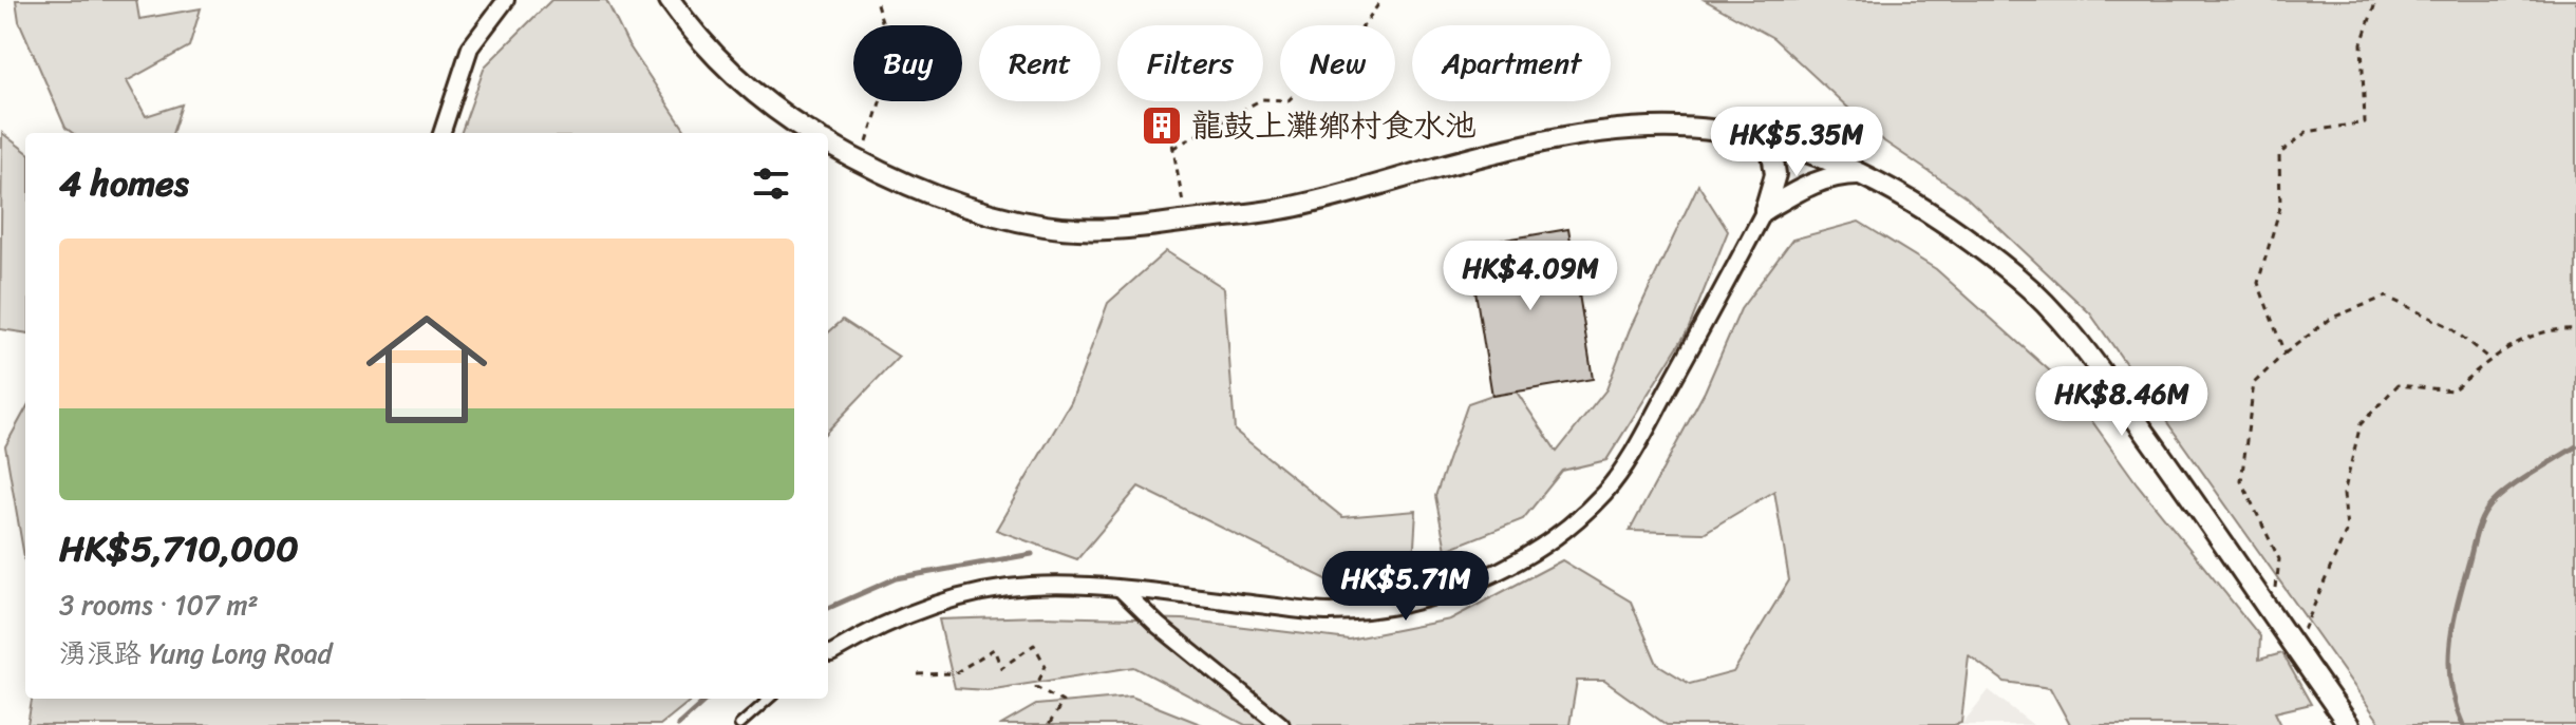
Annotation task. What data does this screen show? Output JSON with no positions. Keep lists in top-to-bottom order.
{
  "places": {
    "building": ["龍鼓上灘鄉村食水池"]
  },
  "page": {
    "chip": [
      "Buy",
      "Rent",
      "Filters",
      "New",
      "Apartment"
    ],
    "price": [
      "HK$5.35M",
      "HK$4.09M",
      "HK$8.46M",
      "HK$5.71M"
    ],
    "heading": "4 homes",
    "list": [
      {
        "name": "HK$5,710,000",
        "note": "3 rooms · 107 m² · 湧浪路 Yung Long Road"
      }
    ]
  }
}
